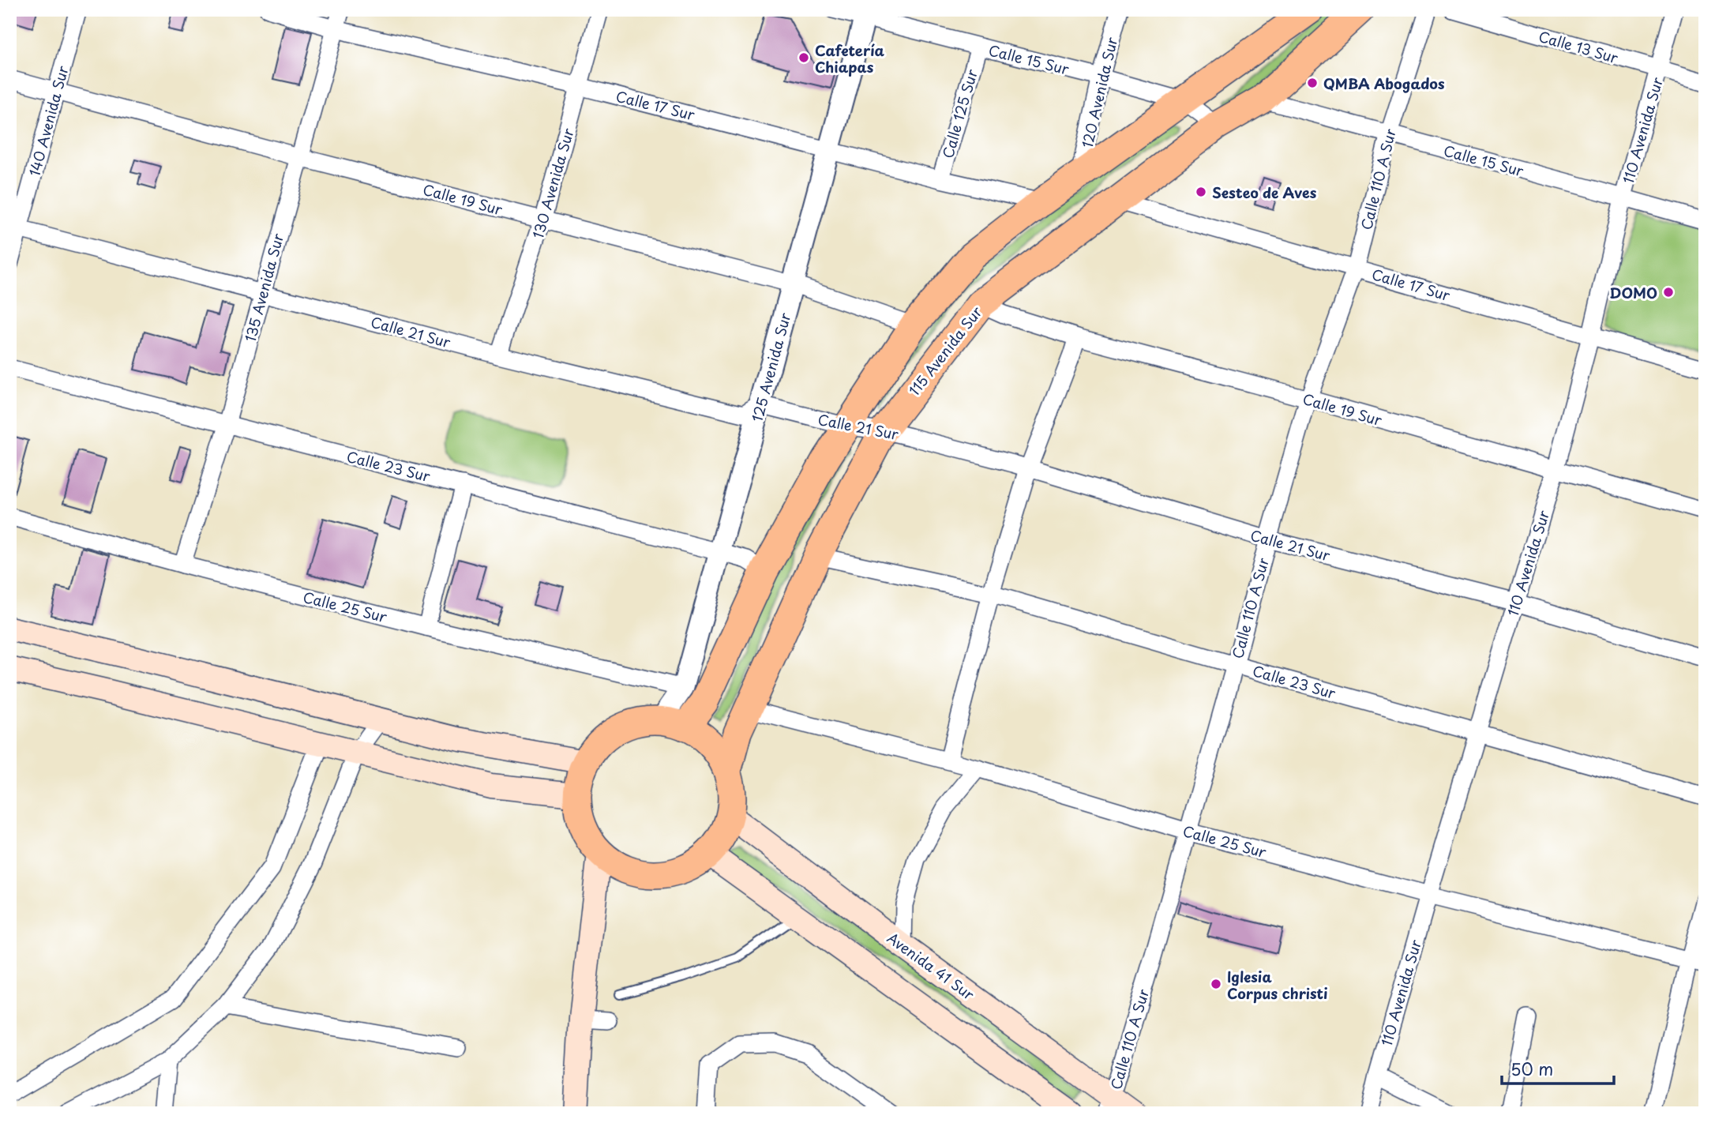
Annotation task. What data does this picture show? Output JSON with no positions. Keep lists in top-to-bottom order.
{
  "streets": {
    "main road": ["115 Avenida Sur", "Avenida 41 Sur"],
    "street": [
      "Calle 13 Sur",
      "Calle 15 Sur",
      "120 Avenida Sur",
      "Calle 17 Sur",
      "Calle 125 Sur",
      "140 Avenida Sur",
      "110 Avenida Sur",
      "Calle 110 A Sur",
      "130 Avenida Sur",
      "Calle 19 Sur",
      "135 Avenida Sur",
      "Calle 21 Sur",
      "125 Avenida Sur",
      "Calle 23 Sur",
      "Calle 25 Sur"
    ]
  },
  "crossings": [
    ["Calle 13 Sur", "110 Avenida Sur"],
    ["Calle 15 Sur", "120 Avenida Sur"],
    ["Calle 15 Sur", "Calle 125 Sur"],
    ["Calle 15 Sur", "110 Avenida Sur"],
    ["Calle 15 Sur", "Calle 110 A Sur"],
    ["Calle 15 Sur", "115 Avenida Sur"],
    ["Calle 15 Sur", "125 Avenida Sur"],
    ["Calle 17 Sur", "Calle 125 Sur"],
    ["Calle 17 Sur", "110 Avenida Sur"],
    ["Calle 17 Sur", "Calle 110 A Sur"],
    ["Calle 17 Sur", "130 Avenida Sur"],
    ["Calle 17 Sur", "135 Avenida Sur"],
    ["Calle 17 Sur", "115 Avenida Sur"],
    ["Calle 17 Sur", "125 Avenida Sur"],
    ["140 Avenida Sur", "Calle 19 Sur"],
    ["140 Avenida Sur", "Calle 21 Sur"],
    ["110 Avenida Sur", "Calle 19 Sur"],
    ["110 Avenida Sur", "Calle 21 Sur"],
    ["110 Avenida Sur", "Calle 23 Sur"],
    ["110 Avenida Sur", "Calle 25 Sur"],
    ["Calle 110 A Sur", "Calle 19 Sur"],
    ["Calle 110 A Sur", "Calle 21 Sur"],
    ["Calle 110 A Sur", "Calle 23 Sur"],
    ["Calle 110 A Sur", "Calle 25 Sur"],
    ["Calle 110 A Sur", "Avenida 41 Sur"],
    ["130 Avenida Sur", "Calle 19 Sur"],
    ["130 Avenida Sur", "Calle 21 Sur"],
    ["Calle 19 Sur", "135 Avenida Sur"],
    ["Calle 19 Sur", "115 Avenida Sur"],
    ["Calle 19 Sur", "125 Avenida Sur"],
    ["135 Avenida Sur", "Calle 21 Sur"],
    ["135 Avenida Sur", "Calle 23 Sur"],
    ["135 Avenida Sur", "Calle 25 Sur"],
    ["Calle 21 Sur", "115 Avenida Sur"],
    ["Calle 21 Sur", "125 Avenida Sur"],
    ["115 Avenida Sur", "125 Avenida Sur"],
    ["115 Avenida Sur", "Calle 23 Sur"],
    ["115 Avenida Sur", "Calle 25 Sur"],
    ["115 Avenida Sur", "Avenida 41 Sur"],
    ["125 Avenida Sur", "Calle 23 Sur"],
    ["125 Avenida Sur", "Calle 25 Sur"],
    ["125 Avenida Sur", "Avenida 41 Sur"]
  ],
  "places": [
    "Cafetería Chiapas",
    "QMBA Abogados",
    "Sesteo de Aves",
    "DOMO",
    "Iglesia Corpus christi"
  ],
  "scale_bar": "50 m"
}
